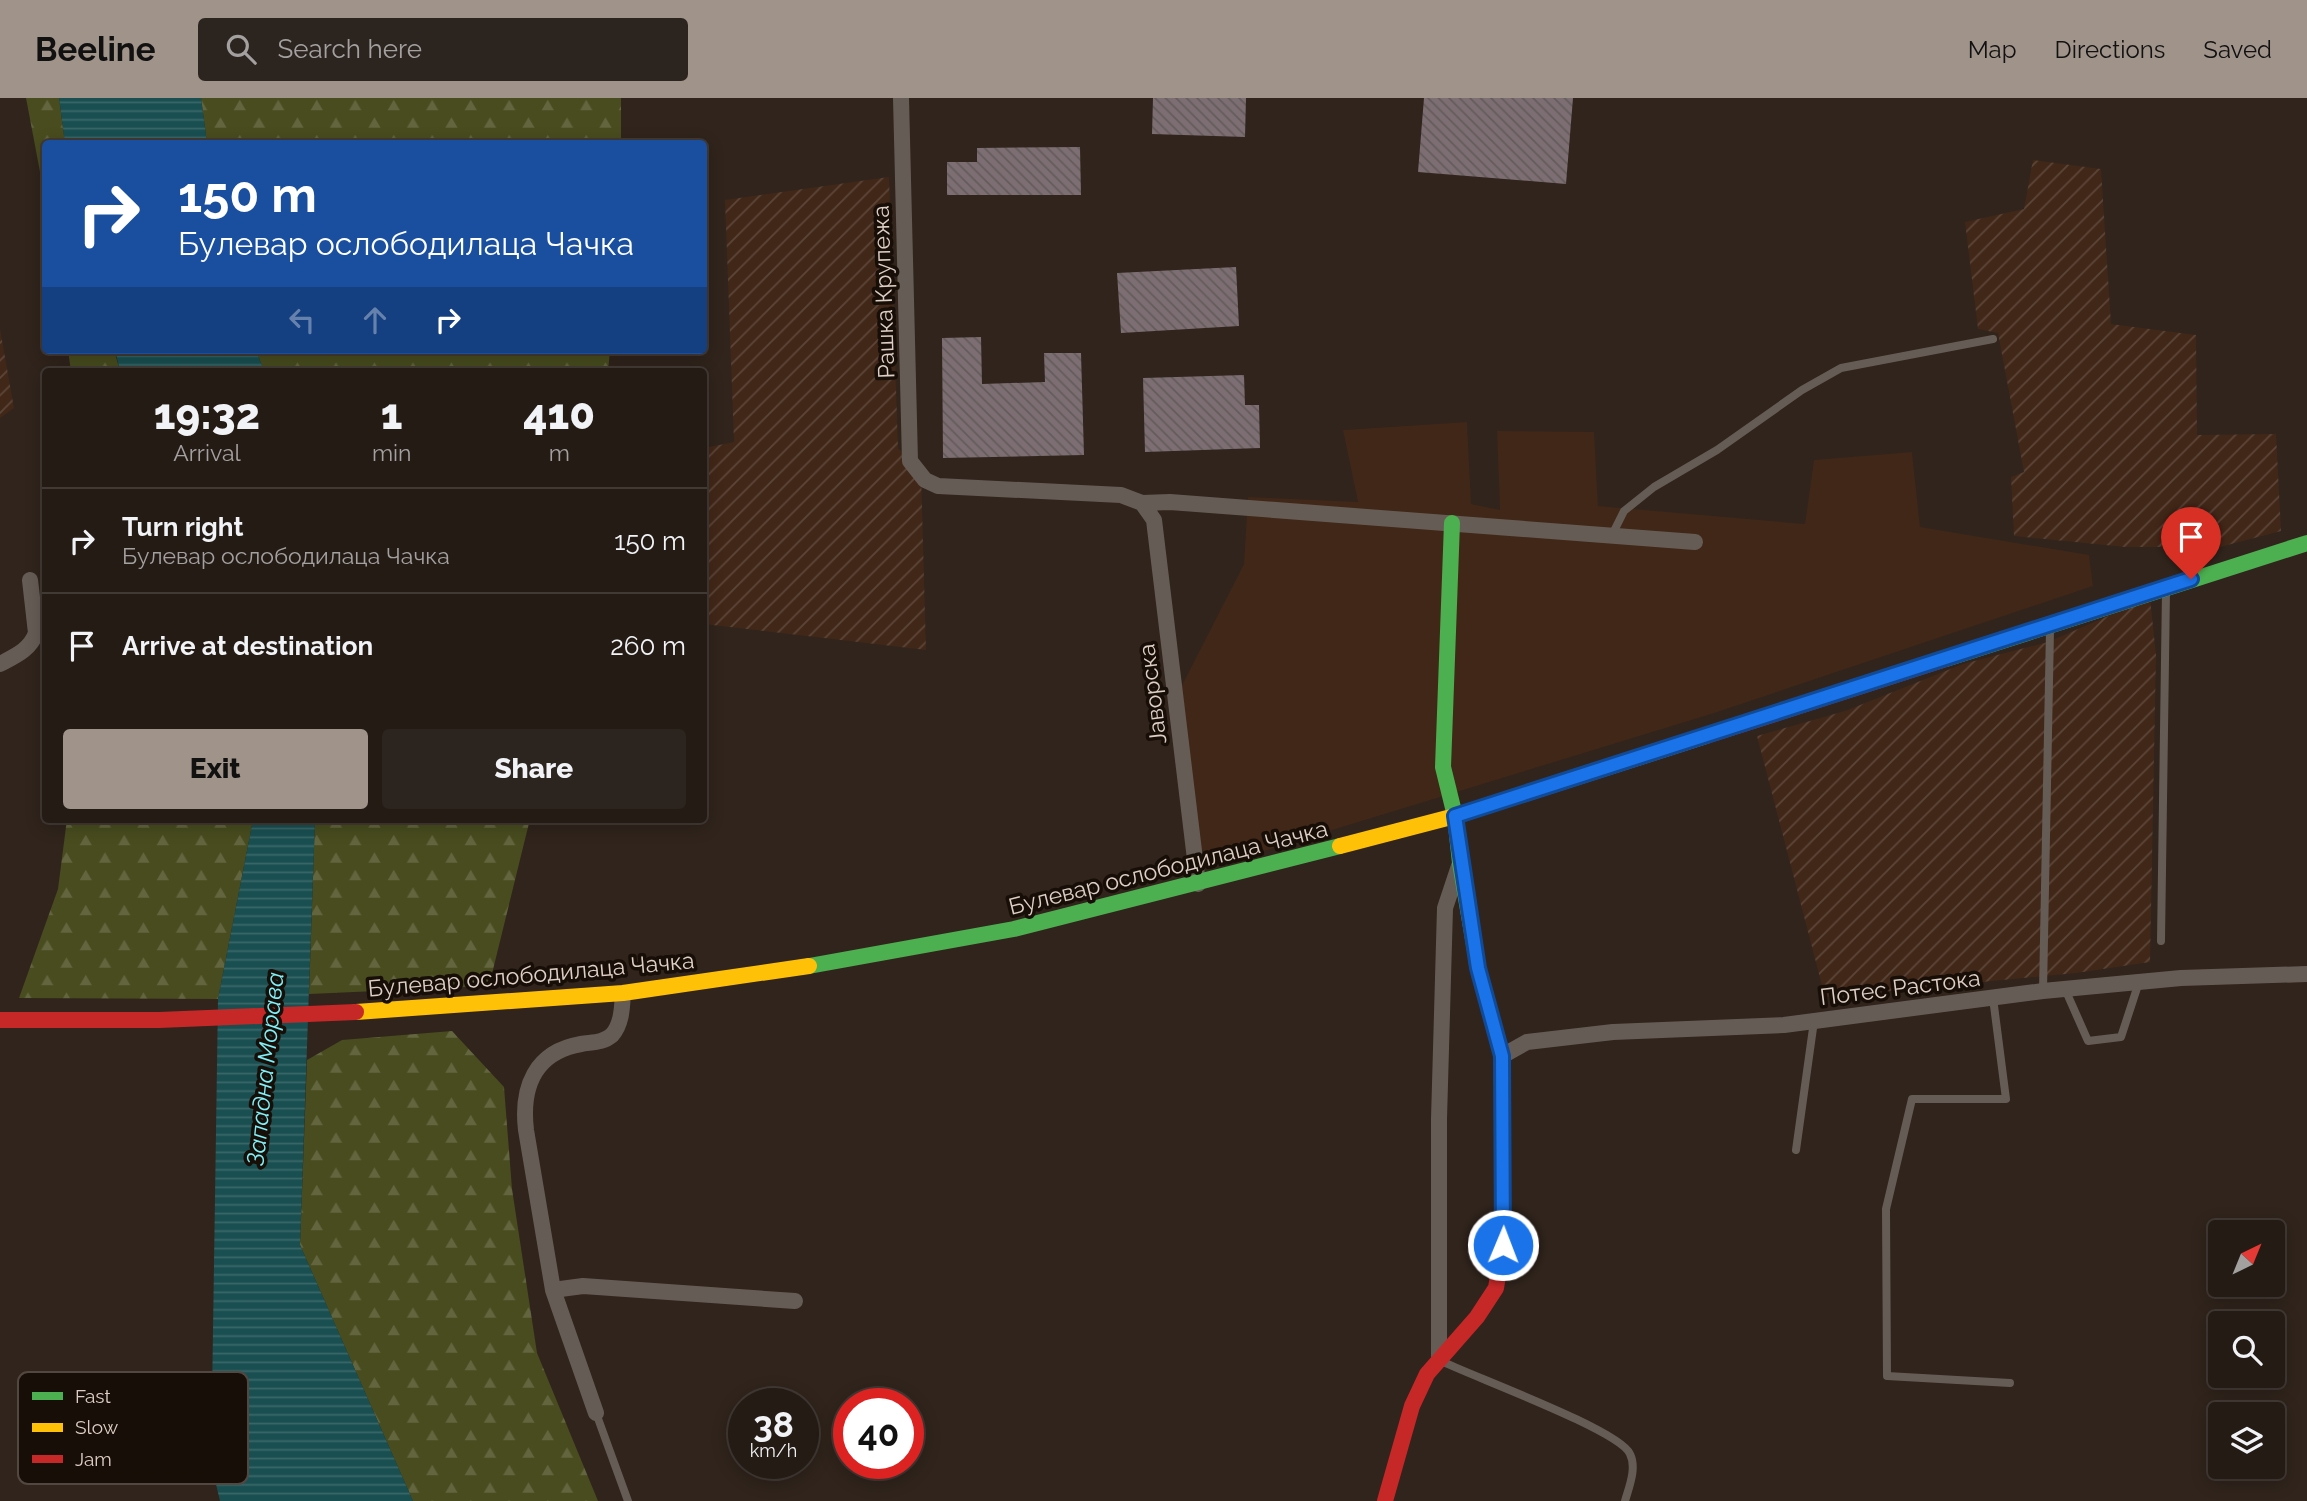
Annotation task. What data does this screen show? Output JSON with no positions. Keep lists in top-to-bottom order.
{
  "streets": {
    "main road": ["Булевар ослободилаца Чачка"],
    "street": ["Рашка Крупежа", "Јаворска", "Потес Растока"]
  },
  "crossings": [
    ["Рашка Крупежа", "Јаворска"],
    ["Јаворска", "Булевар ослободилаца Чачка"]
  ],
  "water": ["Западна Морава"],
  "legend": ["Fast", "Slow", "Jam"],
  "north": "top right",
  "page": {
    "header": "Beeline",
    "search": "Search here",
    "nav": ["Map", "Directions", "Saved"],
    "turn": ["150 m", "Булевар ослободилаца Чачка"],
    "eta": [
      "19:32",
      "Arrival",
      "1",
      "min",
      "410",
      "m"
    ],
    "list": [
      {
        "name": "Turn right",
        "note": "Булевар ослободилаца Чачка",
        "value": "150 m"
      },
      {
        "name": "Arrive at destination",
        "value": "260 m"
      }
    ],
    "buttons": ["Exit", "Share"],
    "speed": "38 km/h",
    "limit": "40"
  }
}
